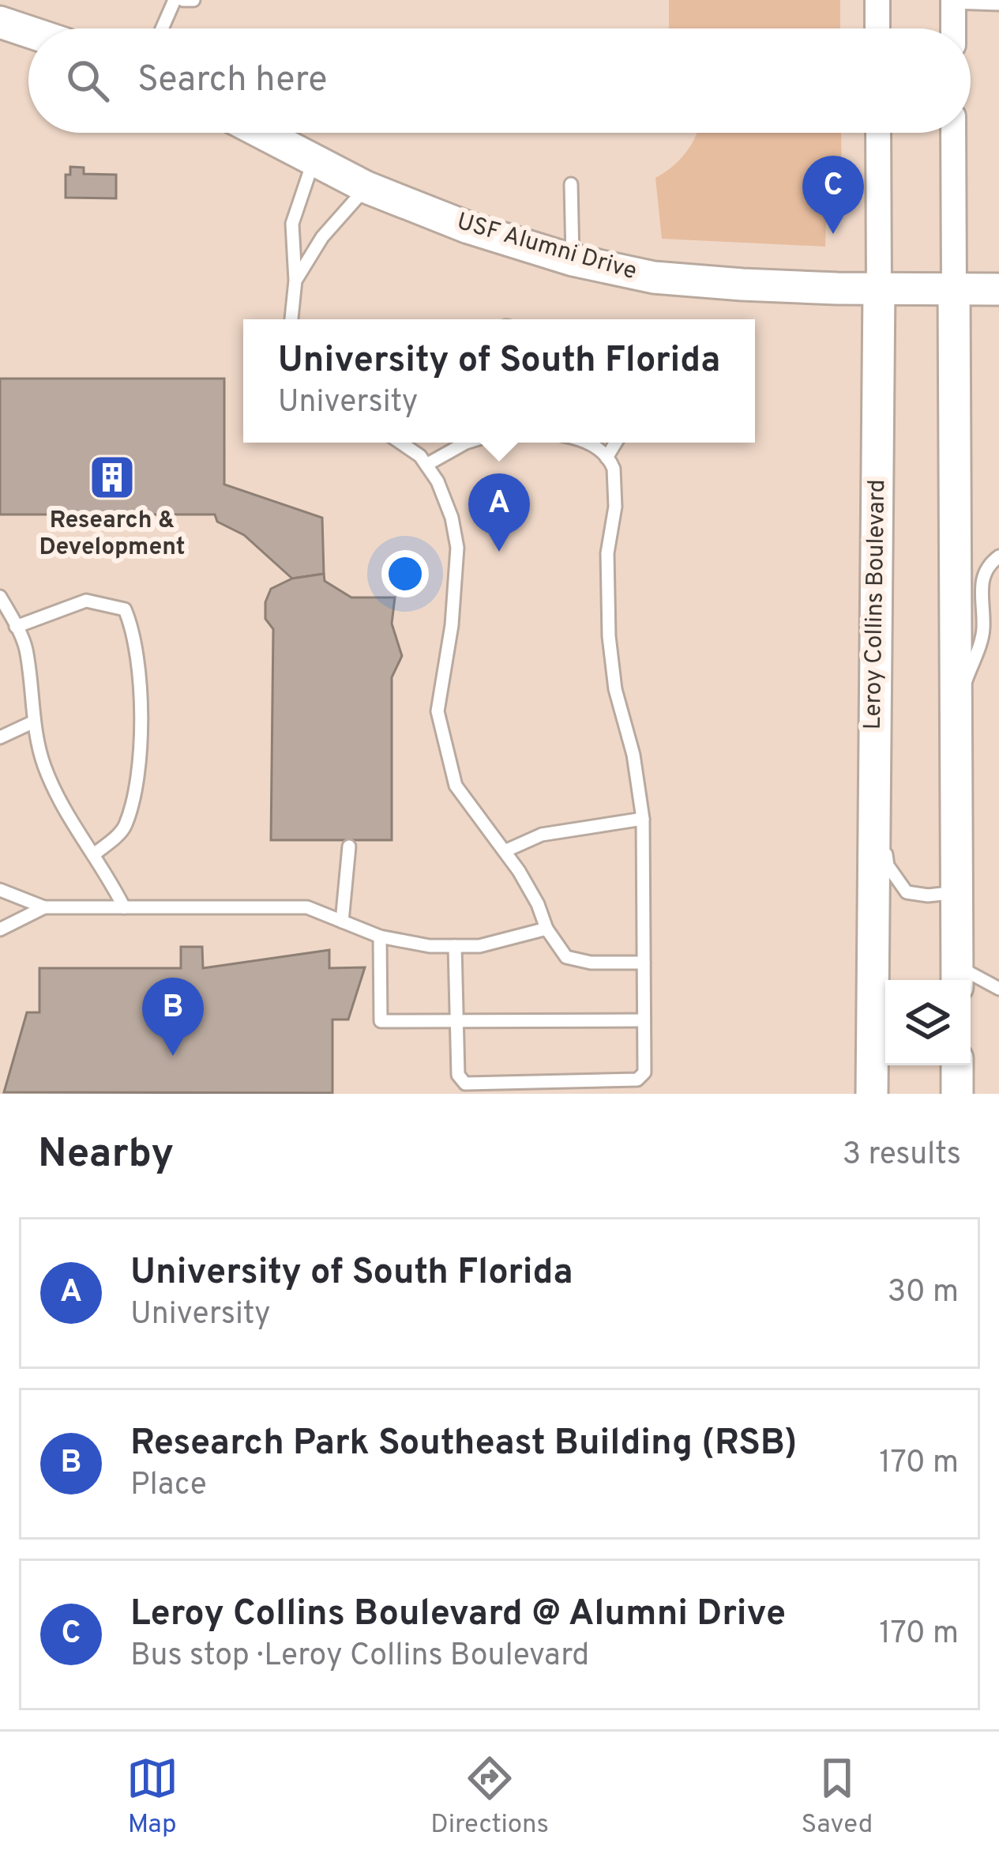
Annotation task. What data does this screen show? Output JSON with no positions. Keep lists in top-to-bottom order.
{
  "streets": {
    "street": ["USF Alumni Drive", "Leroy Collins Boulevard"]
  },
  "crossings": [
    ["USF Alumni Drive", "Leroy Collins Boulevard"]
  ],
  "places": {
    "building": ["Research & Development"]
  },
  "page": {
    "search": "Search here",
    "pins": ["C", "A", "B"],
    "popup": ["University of South Florida", "University"],
    "heading": ["Nearby", "3 results"],
    "list": [
      {
        "mark": "A",
        "name": "University of South Florida",
        "note": "University",
        "value": "30 m"
      },
      {
        "mark": "B",
        "name": "Research Park Southeast Building (RSB)",
        "note": "Place",
        "value": "170 m"
      },
      {
        "mark": "C",
        "name": "Leroy Collins Boulevard @ Alumni Drive",
        "note": "Bus stop · Leroy Collins Boulevard",
        "value": "170 m"
      }
    ],
    "nav": ["Map", "Directions", "Saved"]
  }
}
